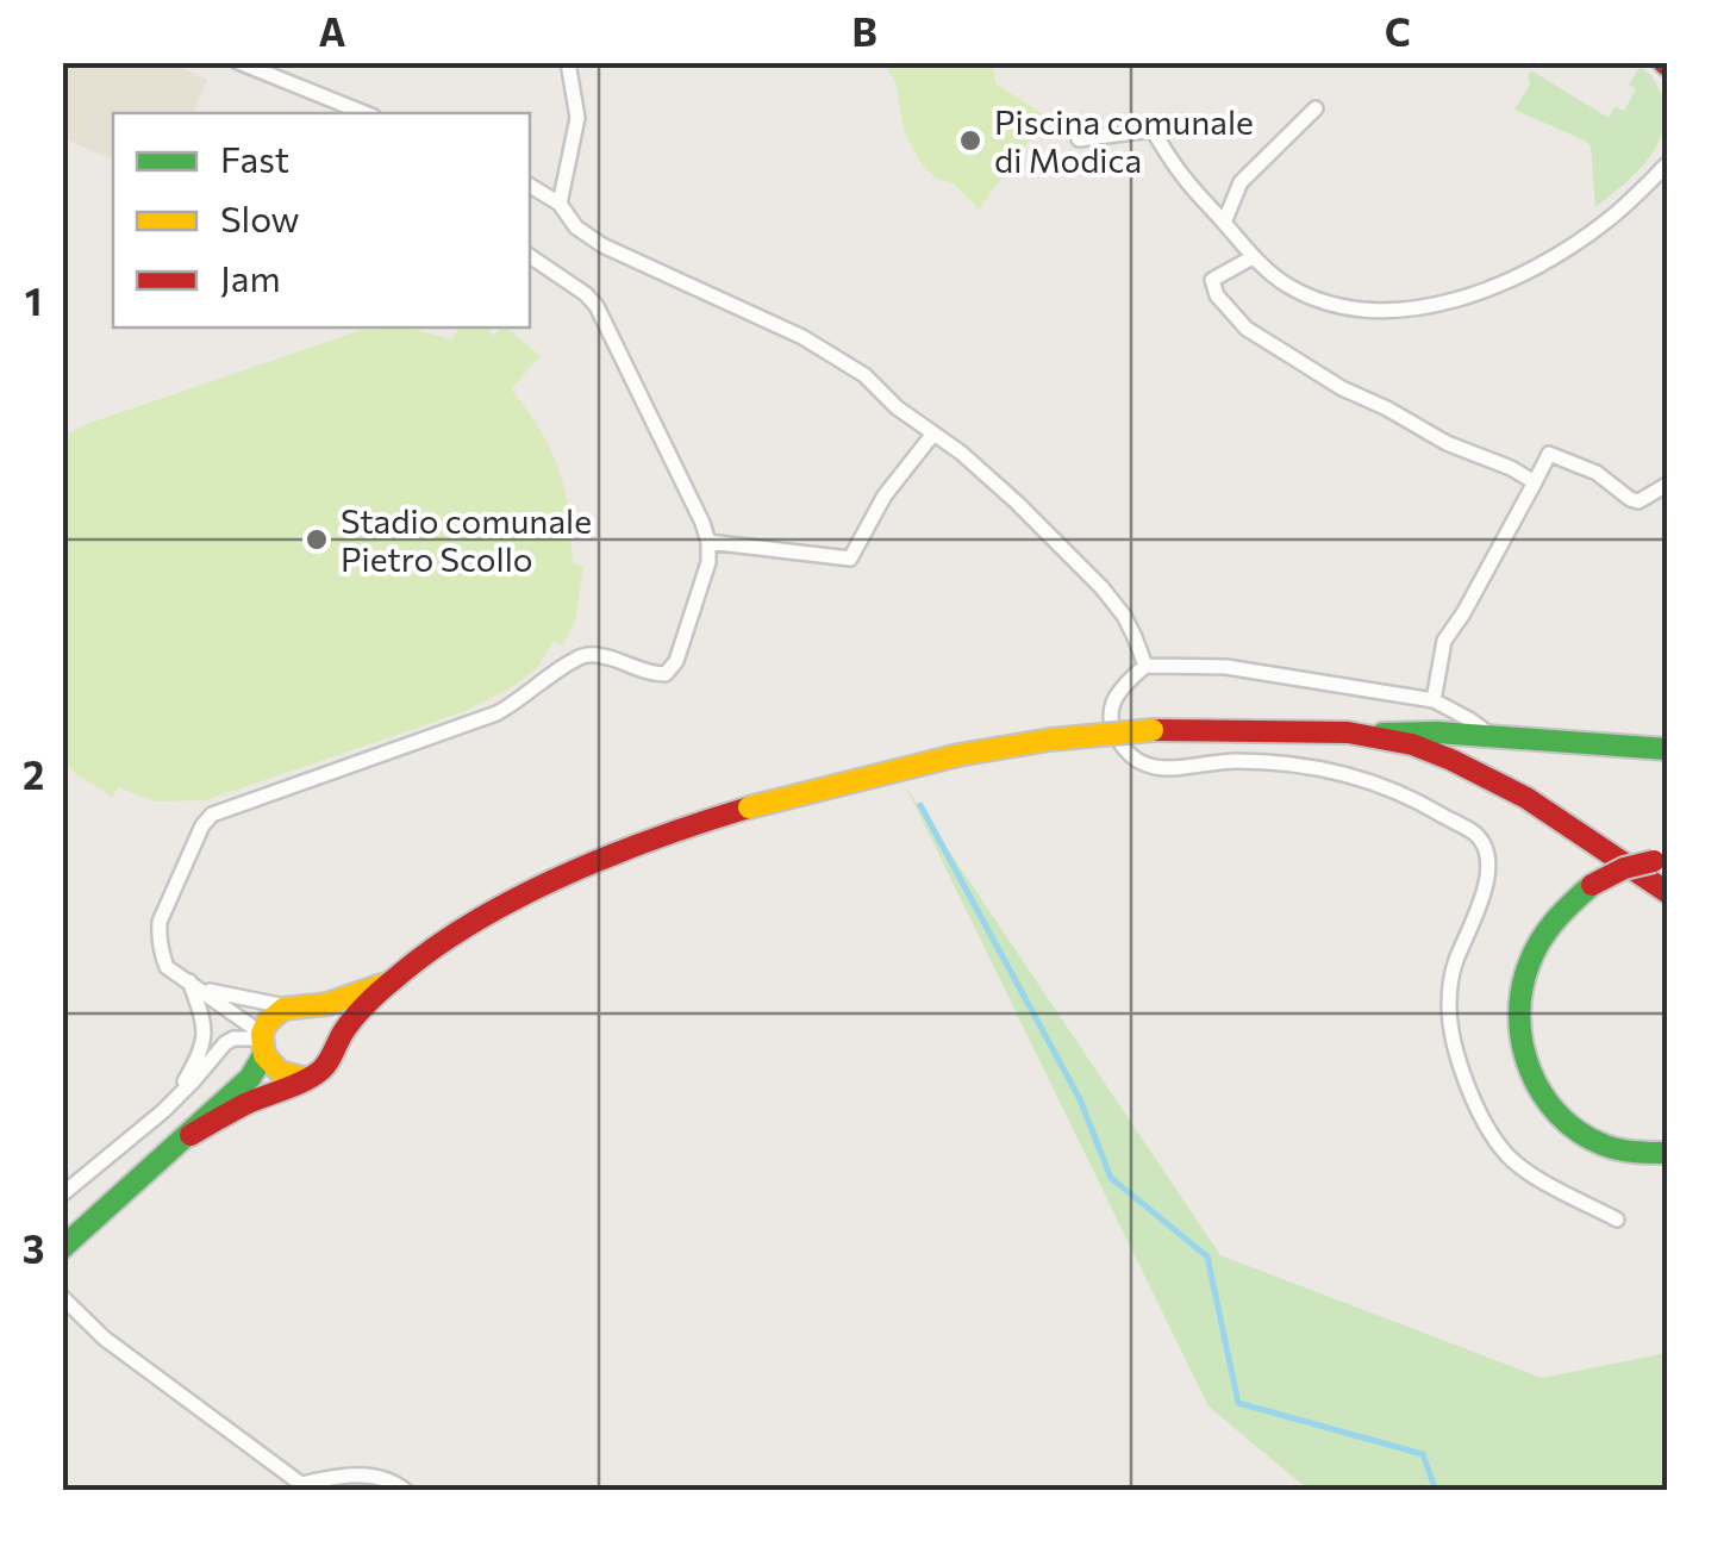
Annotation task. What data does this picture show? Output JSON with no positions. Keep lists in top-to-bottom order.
{
  "places": ["Piscina comunale di Modica", "Stadio comunale Pietro Scollo"],
  "legend": ["Fast", "Slow", "Jam"],
  "grid": {
    "columns": ["A", "B", "C"],
    "rows": ["1", "2", "3"]
  }
}
